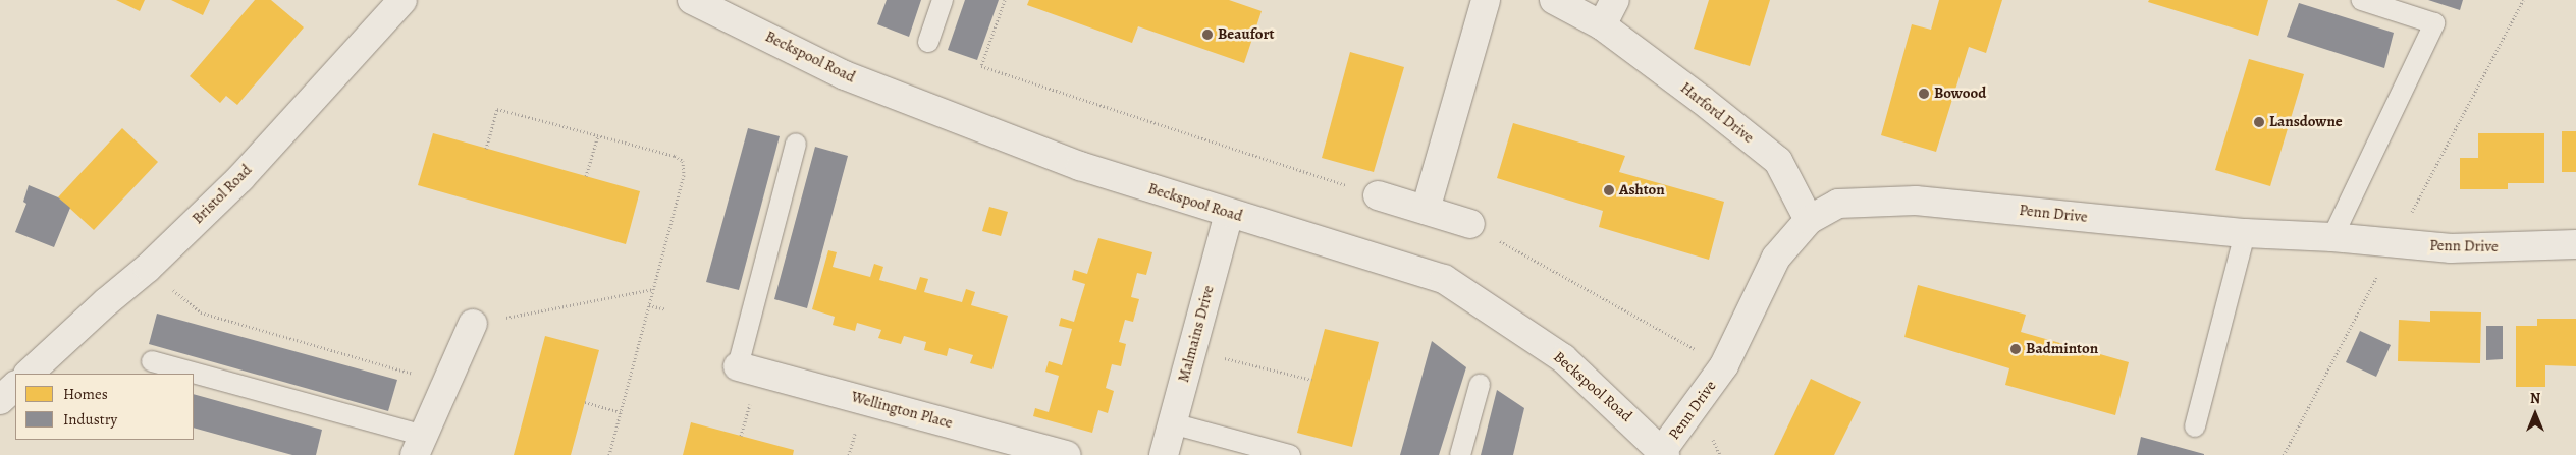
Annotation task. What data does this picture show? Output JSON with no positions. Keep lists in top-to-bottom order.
{
  "streets": {
    "street": [
      "Beckspool Road",
      "Harford Drive",
      "Bristol Road",
      "Penn Drive",
      "Malmains Drive",
      "Wellington Place"
    ]
  },
  "crossings": [
    ["Beckspool Road", "Penn Drive"],
    ["Beckspool Road", "Malmains Drive"],
    ["Harford Drive", "Penn Drive"]
  ],
  "places": [
    "Beaufort",
    "Bowood",
    "Lansdowne",
    "Ashton",
    "Badminton"
  ],
  "legend": ["Homes", "Industry"],
  "north": "top"
}
